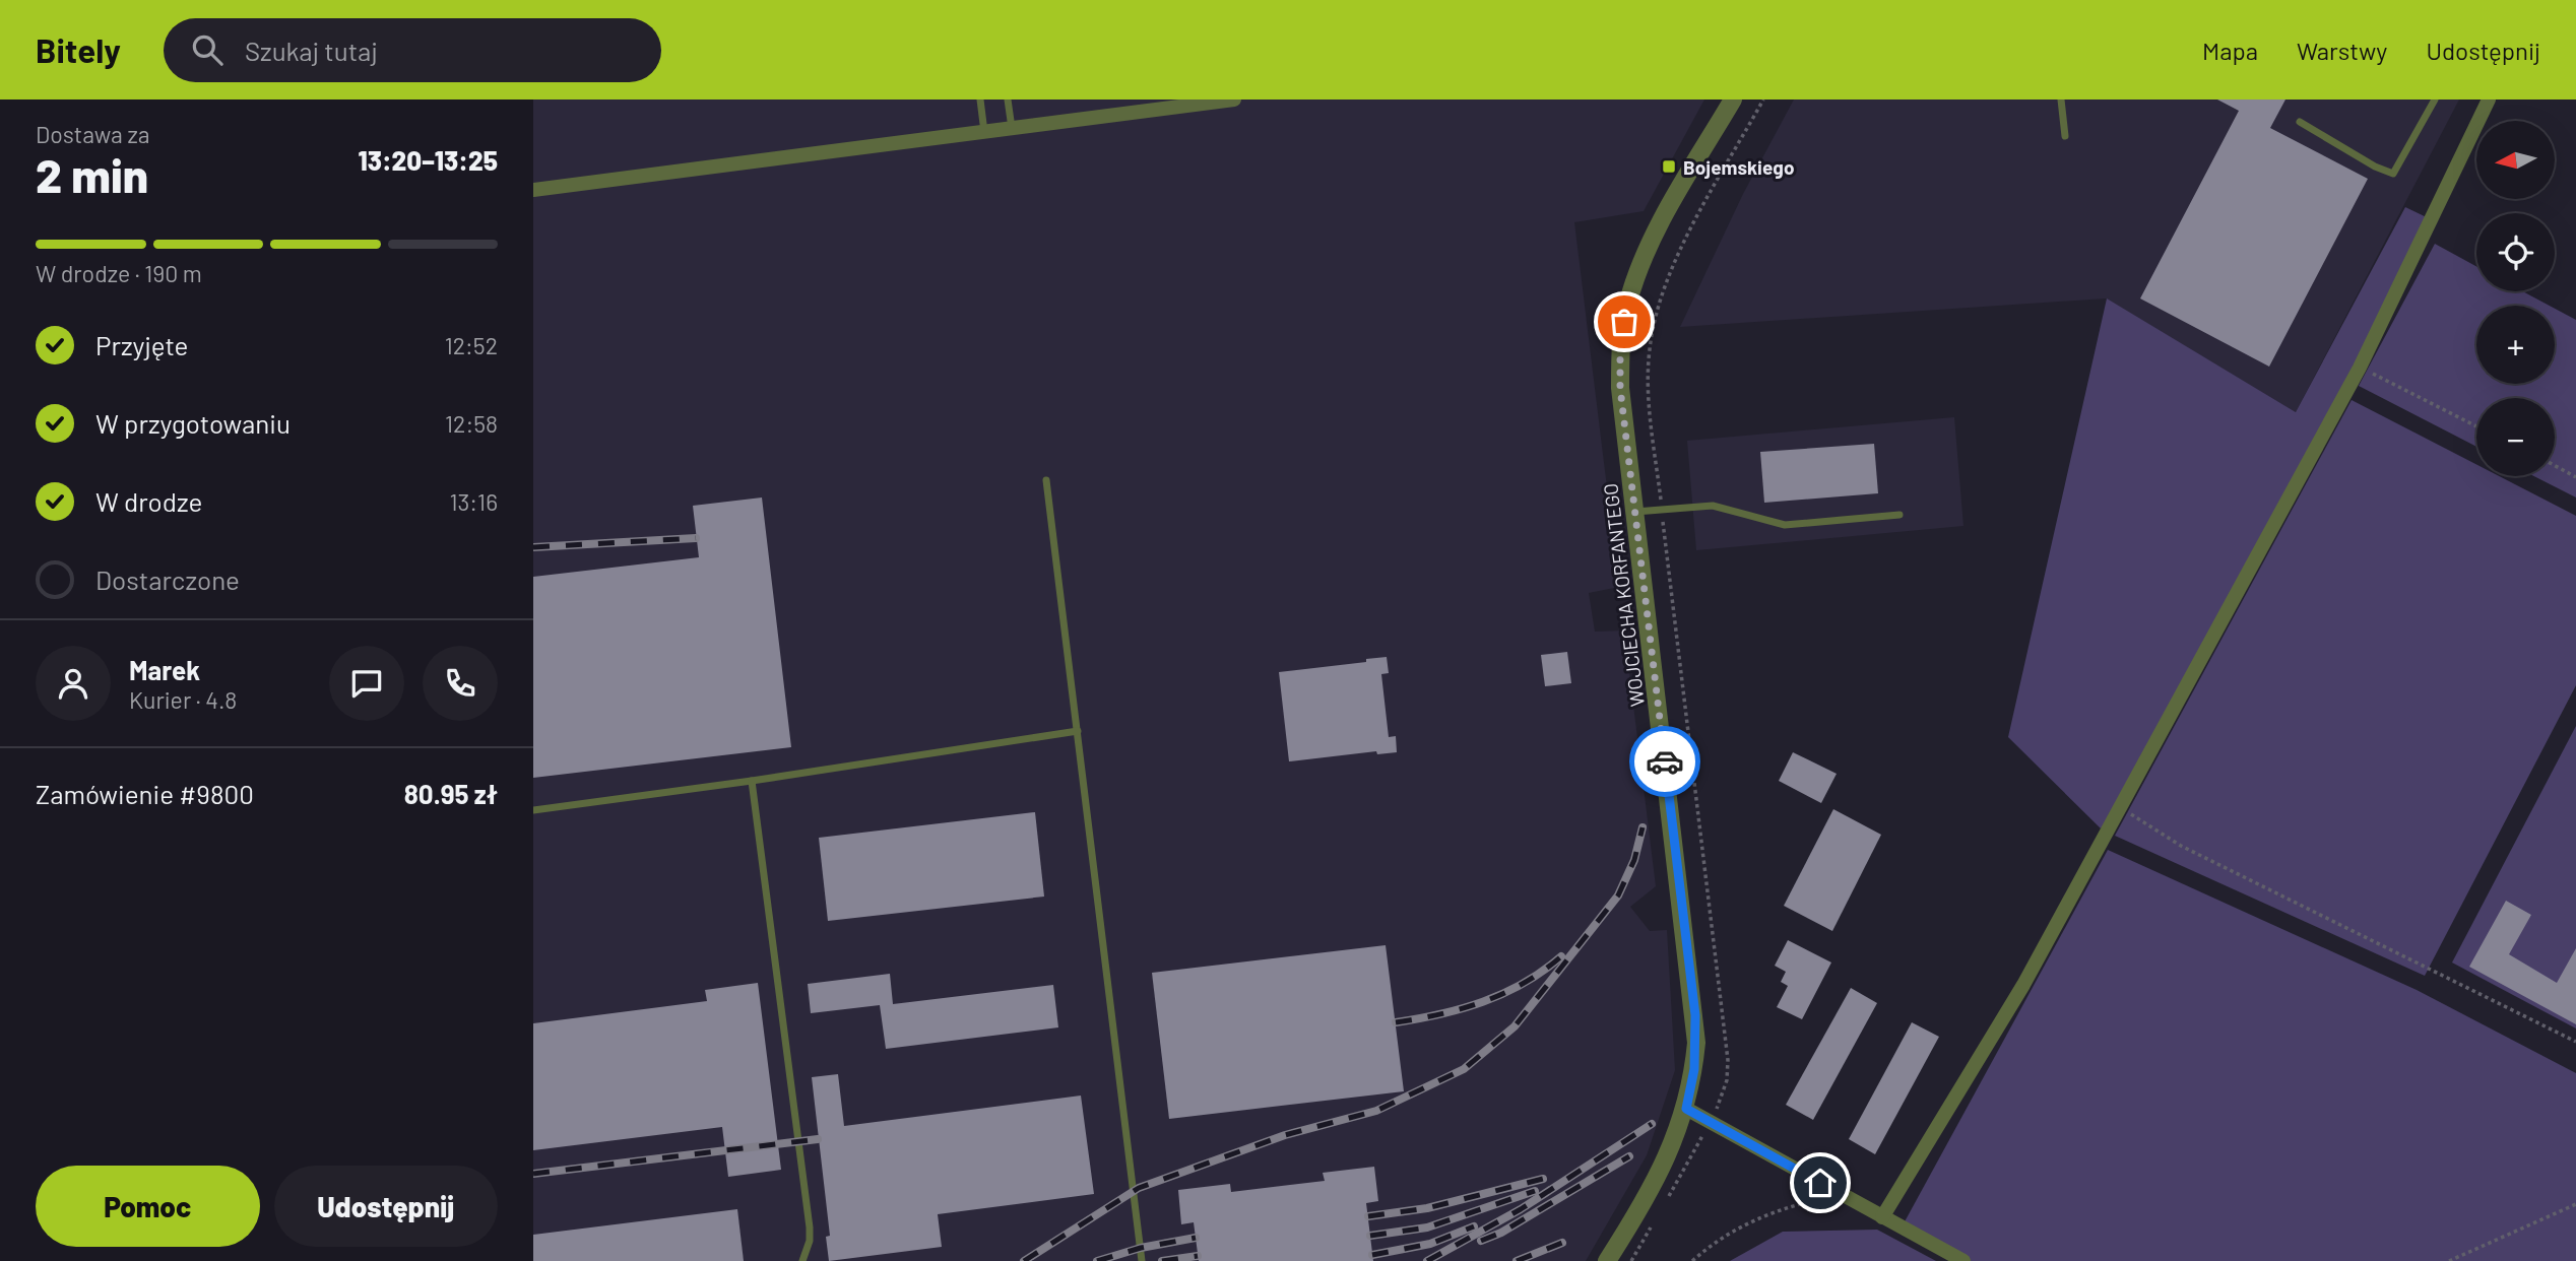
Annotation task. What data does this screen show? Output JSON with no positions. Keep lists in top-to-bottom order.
{
  "streets": {
    "street": ["WOJCIECHA KORFANTEGO"]
  },
  "places": {
    "transit": ["Bojemskiego"]
  },
  "north": "left",
  "page": {
    "header": "Bitely",
    "search": "Szukaj tutaj",
    "nav": ["Mapa", "Warstwy", "Udostępnij"],
    "heading": ["2 min", "Dostawa za", "13:20–13:25"],
    "panel": [
      "Marek",
      "Kurier · 4.8",
      "Zamówienie #9800",
      "80.95 zł"
    ],
    "map_buttons": ["+", "−"],
    "bar": "W drodze · 190 m",
    "list": [
      ["Przyjęte", "12:52"],
      ["W przygotowaniu", "12:58"],
      ["W drodze", "13:16"],
      "Dostarczone"
    ],
    "buttons": ["Pomoc", "Udostępnij"]
  }
}
